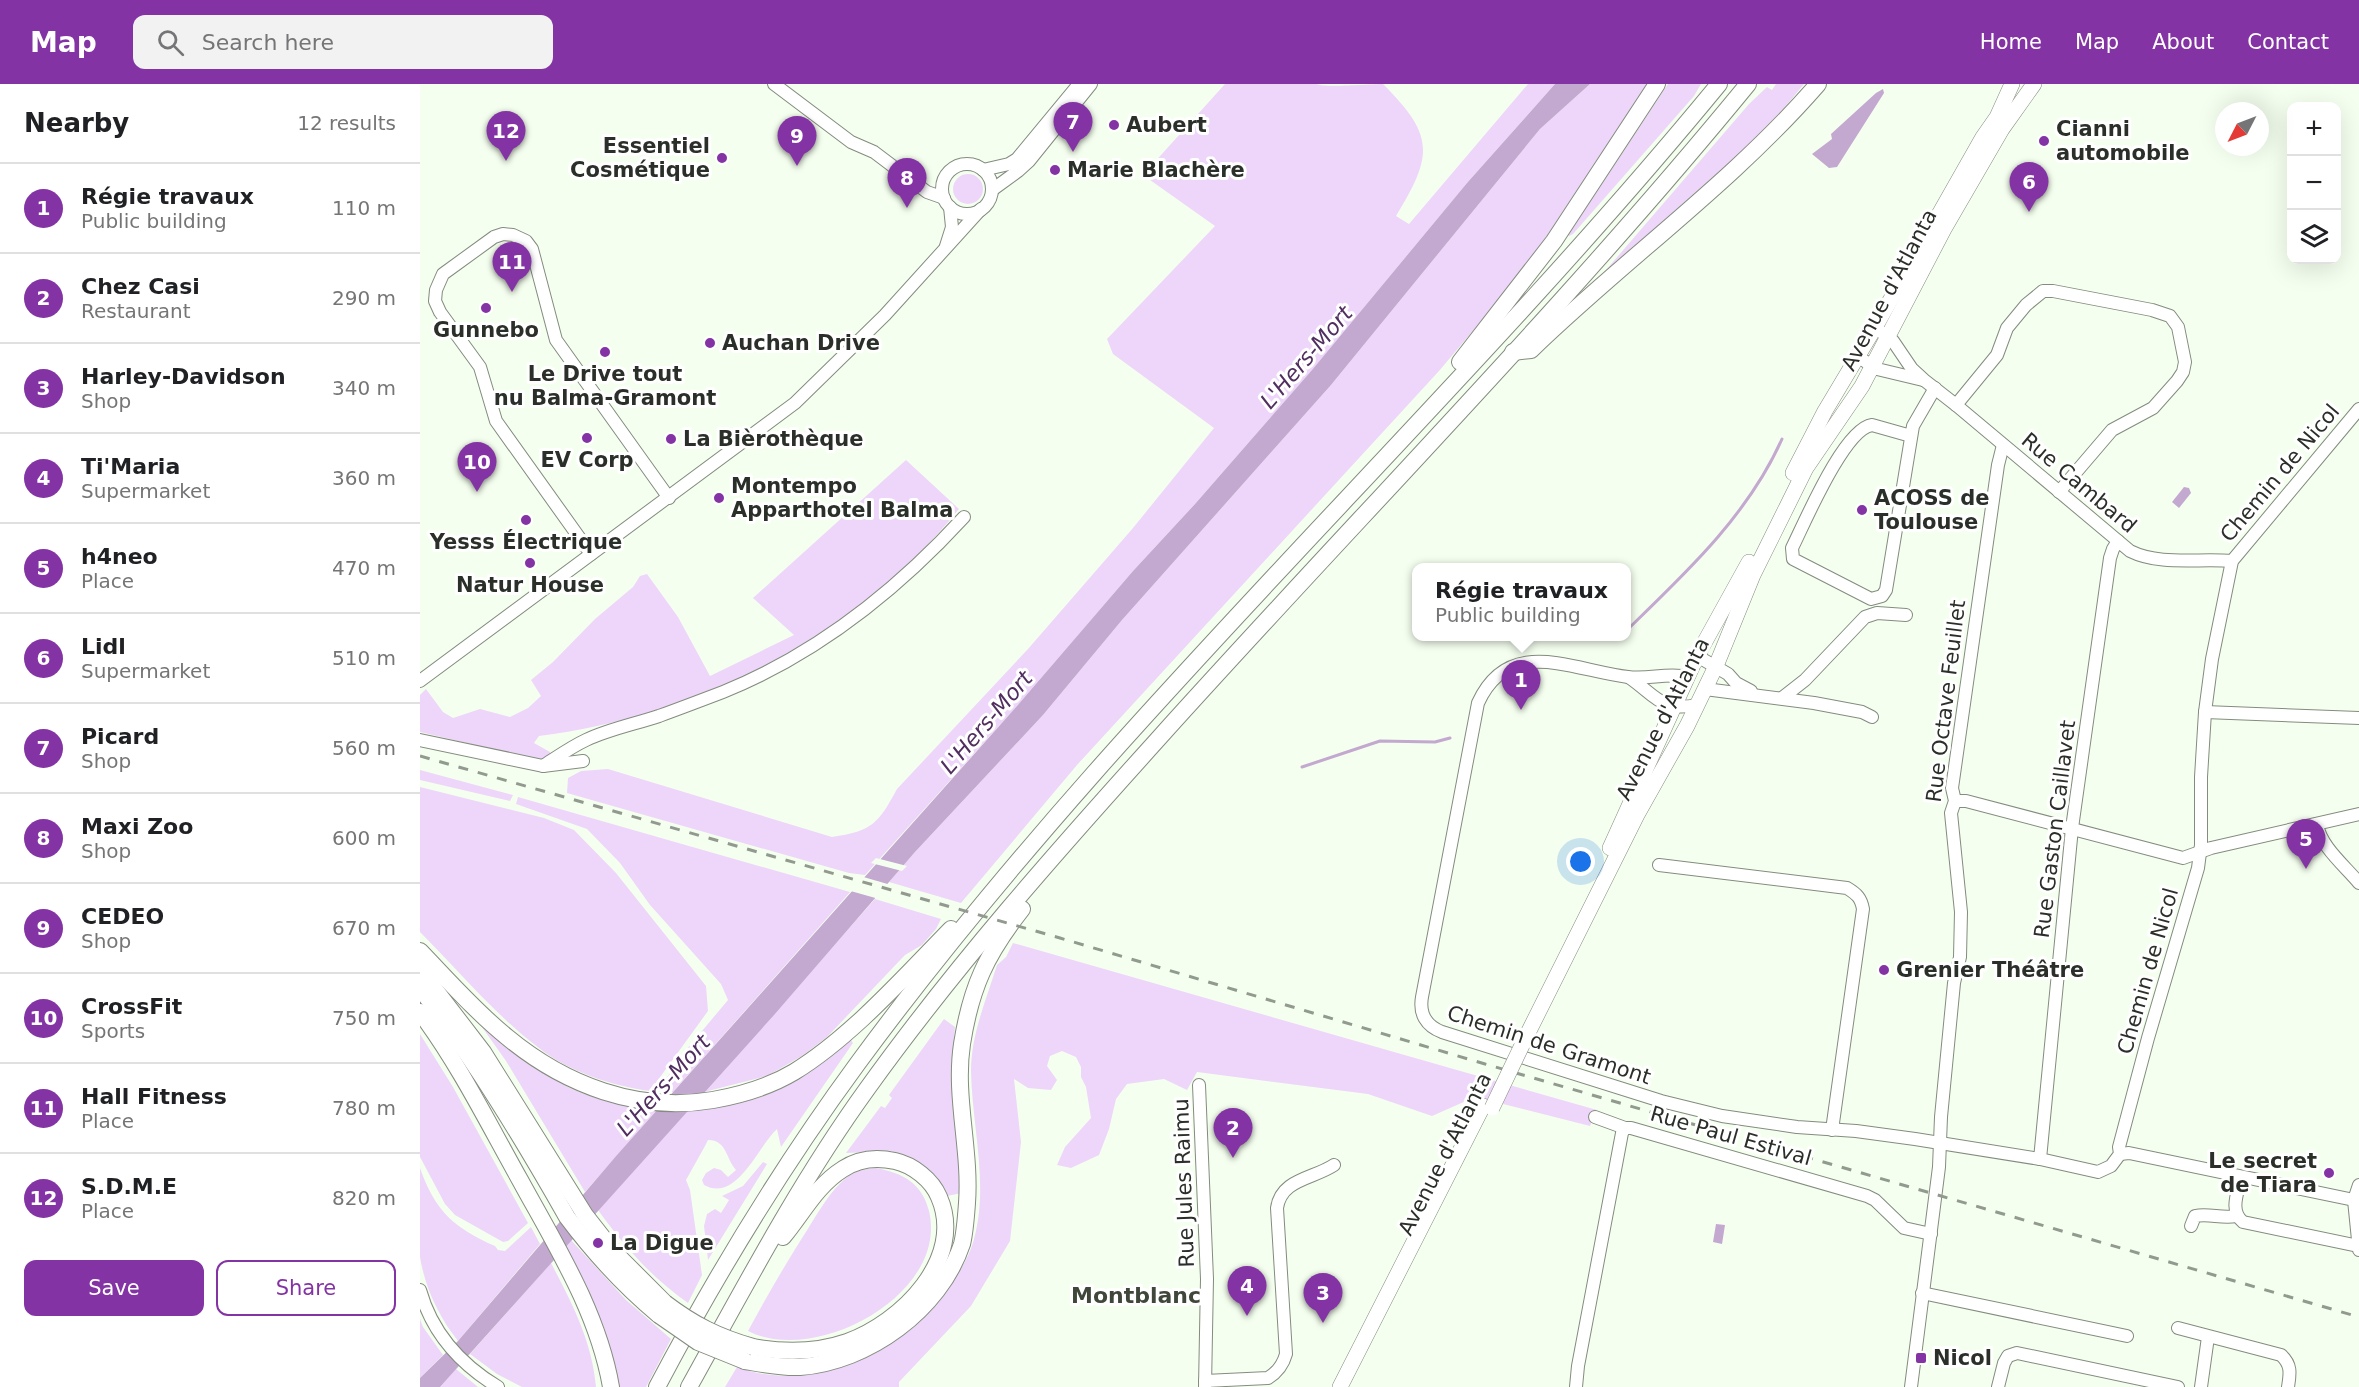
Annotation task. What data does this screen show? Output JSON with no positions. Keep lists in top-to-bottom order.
{
  "streets": {
    "main road": ["Avenue d'Atlanta"],
    "street": [
      "Chemin de Nicol",
      "Rue Cambard",
      "Rue Octave Feuillet",
      "Rue Gaston Caillavet",
      "Chemin de Gramont",
      "Rue Paul Estival",
      "Rue Jules Raimu"
    ]
  },
  "crossings": [
    ["Avenue d'Atlanta", "Rue Cambard"],
    ["Avenue d'Atlanta", "Chemin de Gramont"],
    ["Chemin de Nicol", "Rue Cambard"],
    ["Rue Cambard", "Rue Octave Feuillet"],
    ["Rue Cambard", "Rue Gaston Caillavet"],
    ["Rue Octave Feuillet", "Chemin de Gramont"]
  ],
  "districts": ["Montblanc"],
  "water": ["L'Hers-Mort"],
  "places": {
    "other": [
      "Aubert",
      "Cianni automobile",
      "Essentiel Cosmétique",
      "Marie Blachère",
      "Gunnebo",
      "Auchan Drive",
      "Le Drive tout nu Balma-Gramont",
      "EV Corp",
      "La Bièrothèque",
      "Montempo Apparthotel Balma",
      "ACOSS de Toulouse",
      "Yesss Électrique",
      "Natur House",
      "Grenier Théâtre",
      "Le secret de Tiara",
      "La Digue"
    ],
    "transit": ["Nicol"]
  },
  "north": "bottom left",
  "page": {
    "header": "Map",
    "search": "Search here",
    "nav": [
      "Home",
      "Map",
      "About",
      "Contact"
    ],
    "heading": ["Nearby", "12 results"],
    "map_buttons": ["+", "−"],
    "pins": [
      "7",
      "12",
      "9",
      "8",
      "6",
      "11",
      "10",
      "1",
      "5",
      "2",
      "4",
      "3"
    ],
    "list": [
      {
        "mark": "1",
        "name": "Régie travaux",
        "note": "Public building",
        "value": "110 m"
      },
      {
        "mark": "2",
        "name": "Chez Casi",
        "note": "Restaurant",
        "value": "290 m"
      },
      {
        "mark": "3",
        "name": "Harley-Davidson",
        "note": "Shop",
        "value": "340 m"
      },
      {
        "mark": "4",
        "name": "Ti'Maria",
        "note": "Supermarket",
        "value": "360 m"
      },
      {
        "mark": "5",
        "name": "h4neo",
        "note": "Place",
        "value": "470 m"
      },
      {
        "mark": "6",
        "name": "Lidl",
        "note": "Supermarket",
        "value": "510 m"
      },
      {
        "mark": "7",
        "name": "Picard",
        "note": "Shop",
        "value": "560 m"
      },
      {
        "mark": "8",
        "name": "Maxi Zoo",
        "note": "Shop",
        "value": "600 m"
      },
      {
        "mark": "9",
        "name": "CEDEO",
        "note": "Shop",
        "value": "670 m"
      },
      {
        "mark": "10",
        "name": "CrossFit",
        "note": "Sports",
        "value": "750 m"
      },
      {
        "mark": "11",
        "name": "Hall Fitness",
        "note": "Place",
        "value": "780 m"
      },
      {
        "mark": "12",
        "name": "S.D.M.E",
        "note": "Place",
        "value": "820 m"
      }
    ],
    "popup": ["Régie travaux", "Public building"],
    "buttons": ["Save", "Share"]
  }
}
